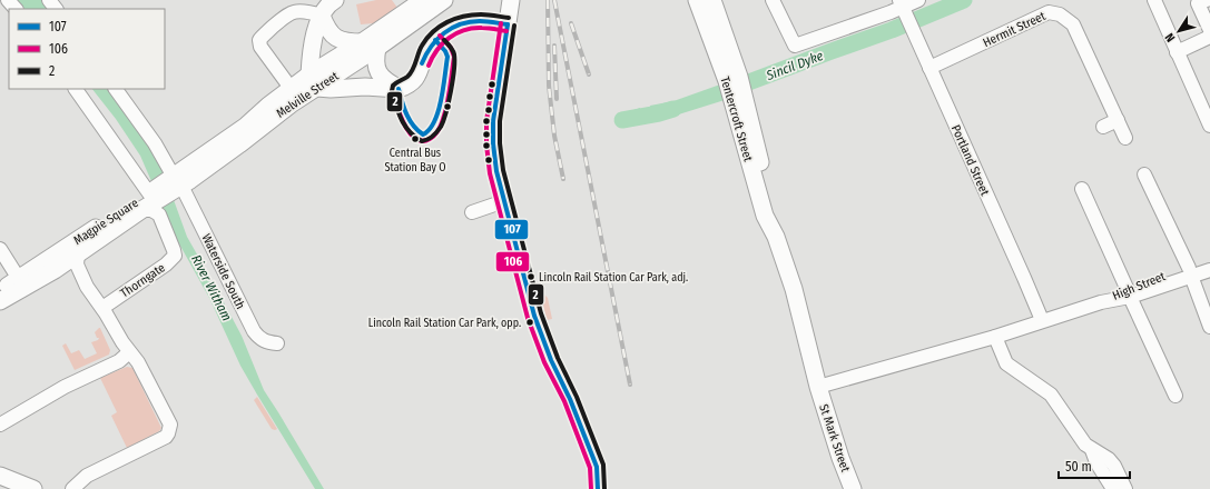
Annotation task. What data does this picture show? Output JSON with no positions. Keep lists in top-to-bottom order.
{
  "streets": {
    "main road": [
      "Melville Street",
      "Tentercroft Street",
      "Magpie Square",
      "St Mark Street"
    ],
    "street": [
      "Hermit Street",
      "Portland Street",
      "Waterside South",
      "Thorngate",
      "High Street"
    ]
  },
  "crossings": [
    ["Hermit Street", "Portland Street"],
    ["Melville Street", "Magpie Square"],
    ["Melville Street", "Waterside South"],
    ["Tentercroft Street", "High Street"],
    ["Tentercroft Street", "St Mark Street"],
    ["Portland Street", "High Street"],
    ["Magpie Square", "Waterside South"],
    ["Magpie Square", "Thorngate"],
    ["High Street", "St Mark Street"]
  ],
  "water": ["Sincil Dyke", "River Witham"],
  "places": ["Central Bus Station Bay O", "Lincoln Rail Station Car Park, adj.", "Lincoln Rail Station Car Park, opp."],
  "lines": ["transit line 2", "transit line 107", "transit line 106"],
  "legend": ["107", "106", "2"],
  "scale_bar": "50 m",
  "north": "bottom left"
}
